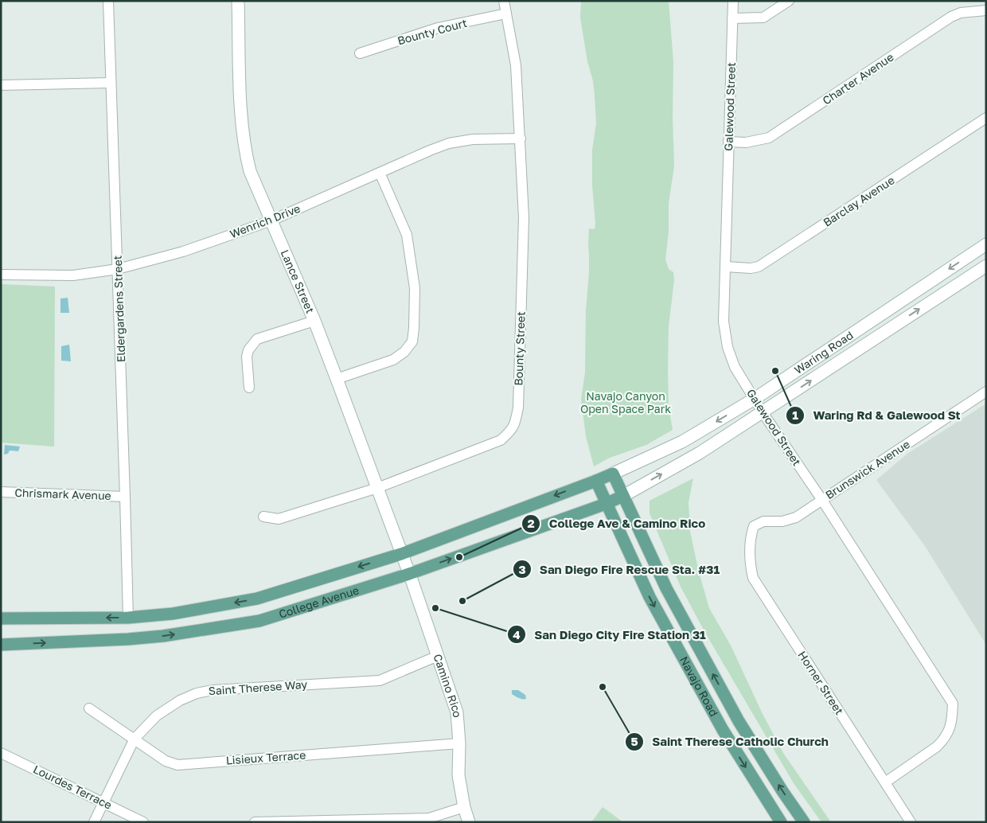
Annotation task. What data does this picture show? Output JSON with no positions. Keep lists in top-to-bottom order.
{
  "streets": {
    "main road": ["College Avenue", "Navajo Road"],
    "street": [
      "Bounty Court",
      "Charter Avenue",
      "Galewood Street",
      "Barclay Avenue",
      "Wenrich Drive",
      "Lance Street",
      "Eldergardens Street",
      "Bounty Street",
      "Waring Road",
      "Brunswick Avenue",
      "Chrismark Avenue",
      "Horner Street",
      "Camino Rico",
      "Saint Therese Way",
      "Lisieux Terrace",
      "Lourdes Terrace"
    ]
  },
  "crossings": [
    ["Bounty Court", "Bounty Street"],
    ["Charter Avenue", "Galewood Street"],
    ["Galewood Street", "Barclay Avenue"],
    ["Galewood Street", "Waring Road"],
    ["Galewood Street", "Brunswick Avenue"],
    ["Galewood Street", "Horner Street"],
    ["Wenrich Drive", "Lance Street"],
    ["Wenrich Drive", "Eldergardens Street"],
    ["Wenrich Drive", "Bounty Street"],
    ["Lance Street", "Bounty Street"],
    ["Lance Street", "College Avenue"],
    ["Lance Street", "Camino Rico"],
    ["Eldergardens Street", "Chrismark Avenue"],
    ["Eldergardens Street", "College Avenue"],
    ["Waring Road", "College Avenue"],
    ["Waring Road", "Navajo Road"],
    ["Brunswick Avenue", "Horner Street"],
    ["College Avenue", "Camino Rico"],
    ["College Avenue", "Navajo Road"],
    ["Camino Rico", "Saint Therese Way"],
    ["Camino Rico", "Lisieux Terrace"],
    ["Saint Therese Way", "Lisieux Terrace"],
    ["Saint Therese Way", "Lourdes Terrace"]
  ],
  "parks": ["Navajo Canyon Open Space Park"],
  "places": [
    "Waring Rd & Galewood St",
    "College Ave & Camino Rico",
    "San Diego Fire Rescue Sta. #31",
    "San Diego City Fire Station 31",
    "Saint Therese Catholic Church"
  ]
}
